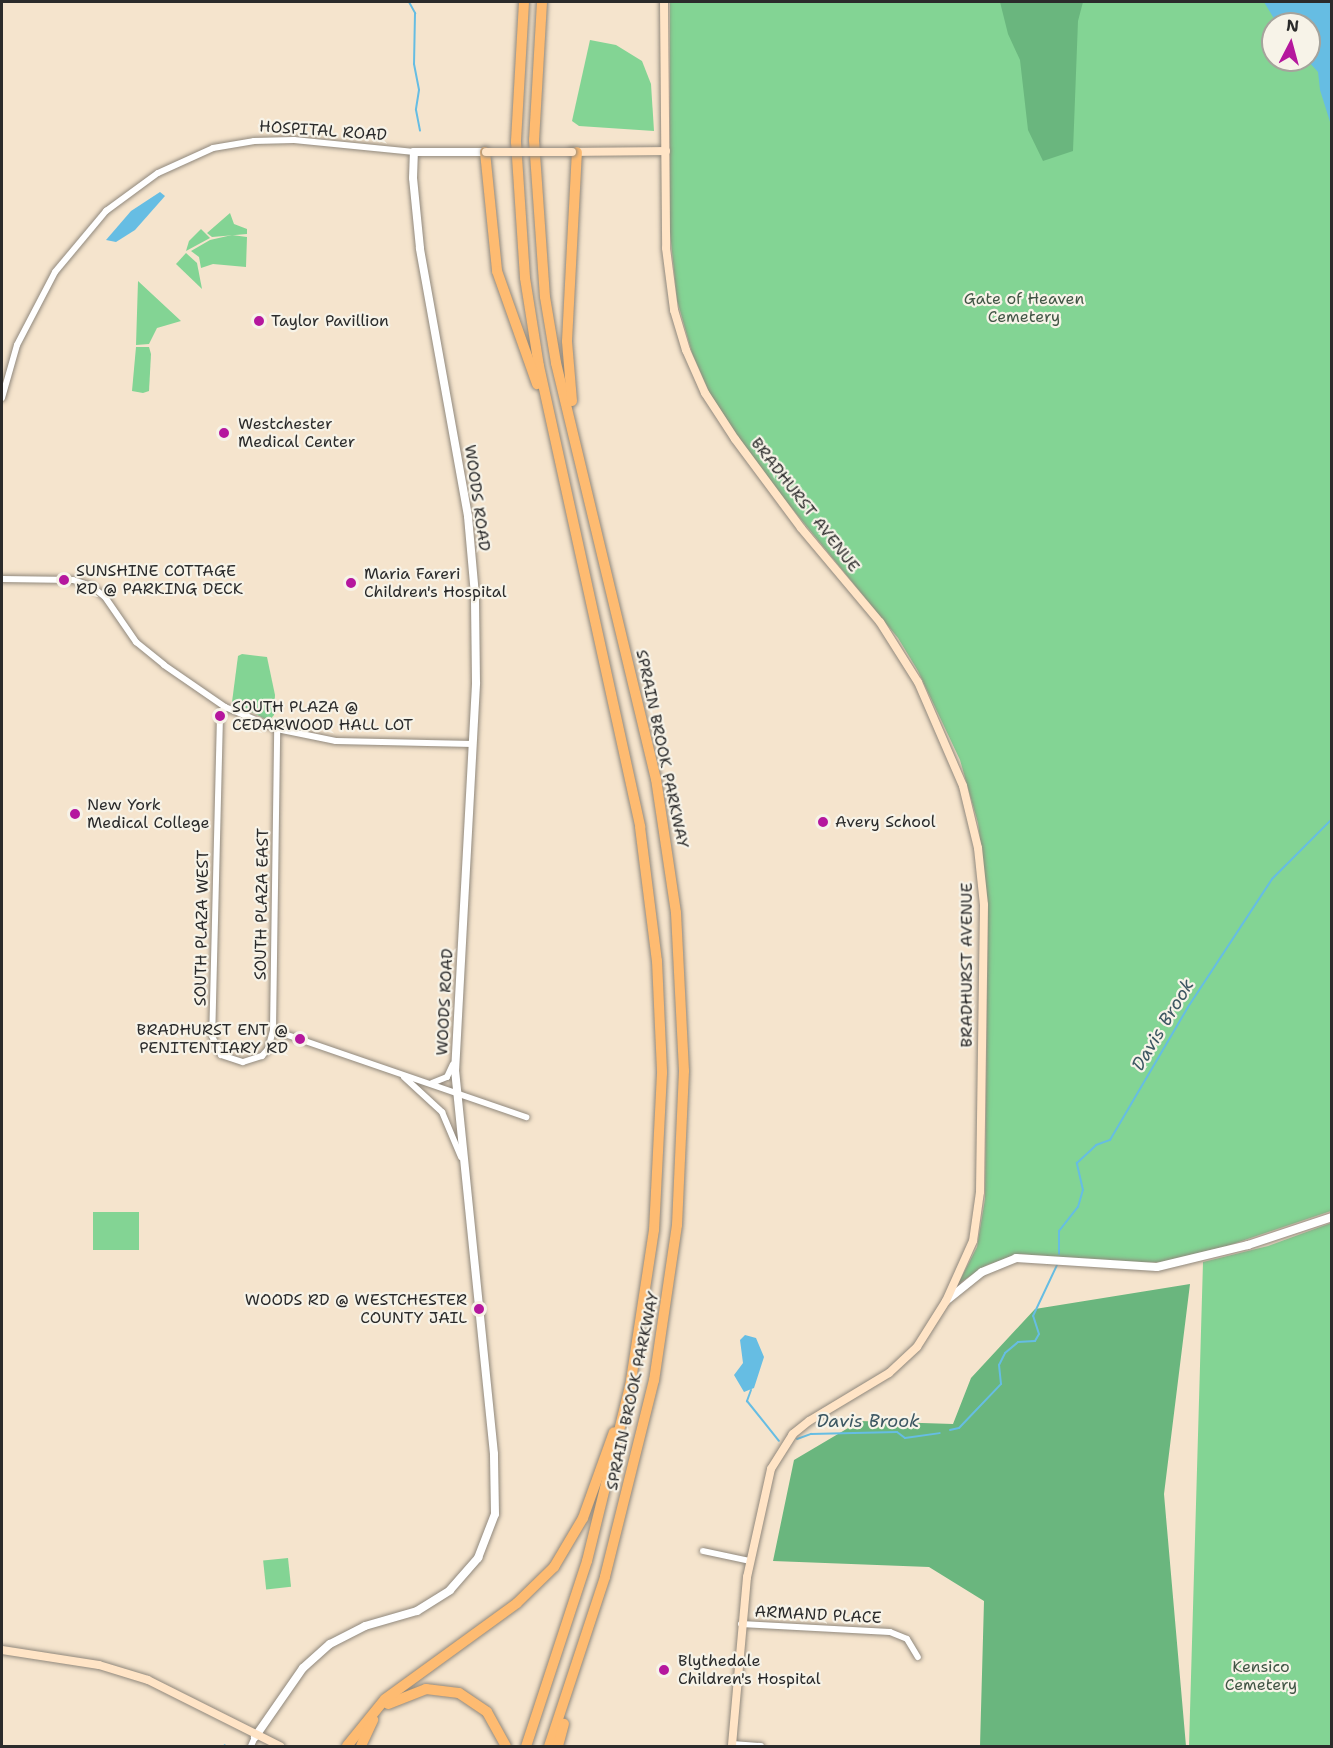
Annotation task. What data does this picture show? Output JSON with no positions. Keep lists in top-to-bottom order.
{
  "streets": {
    "highway": ["SPRAIN BROOK PARKWAY"],
    "main road": ["HOSPITAL ROAD", "BRADHURST AVENUE"],
    "street": [
      "WOODS ROAD",
      "SOUTH PLAZA EAST",
      "SOUTH PLAZA WEST",
      "ARMAND PLACE"
    ]
  },
  "crossings": [
    ["HOSPITAL ROAD", "WOODS ROAD"],
    ["HOSPITAL ROAD", "BRADHURST AVENUE"],
    ["BRADHURST AVENUE", "ARMAND PLACE"],
    ["SOUTH PLAZA EAST", "SOUTH PLAZA WEST"]
  ],
  "water": ["Davis Brook"],
  "parks": ["Gate of Heaven Cemetery", "Kensico Cemetery"],
  "places": [
    "Taylor Pavillion",
    "Westchester Medical Center",
    "SUNSHINE COTTAGE RD @ PARKING DECK",
    "Maria Fareri Children's Hospital",
    "SOUTH PLAZA @ CEDARWOOD HALL LOT",
    "New York Medical College",
    "Avery School",
    "BRADHURST ENT @ PENITENTIARY RD",
    "WOODS RD @ WESTCHESTER COUNTY JAIL",
    "Blythedale Children's Hospital"
  ],
  "north": "top"
}
